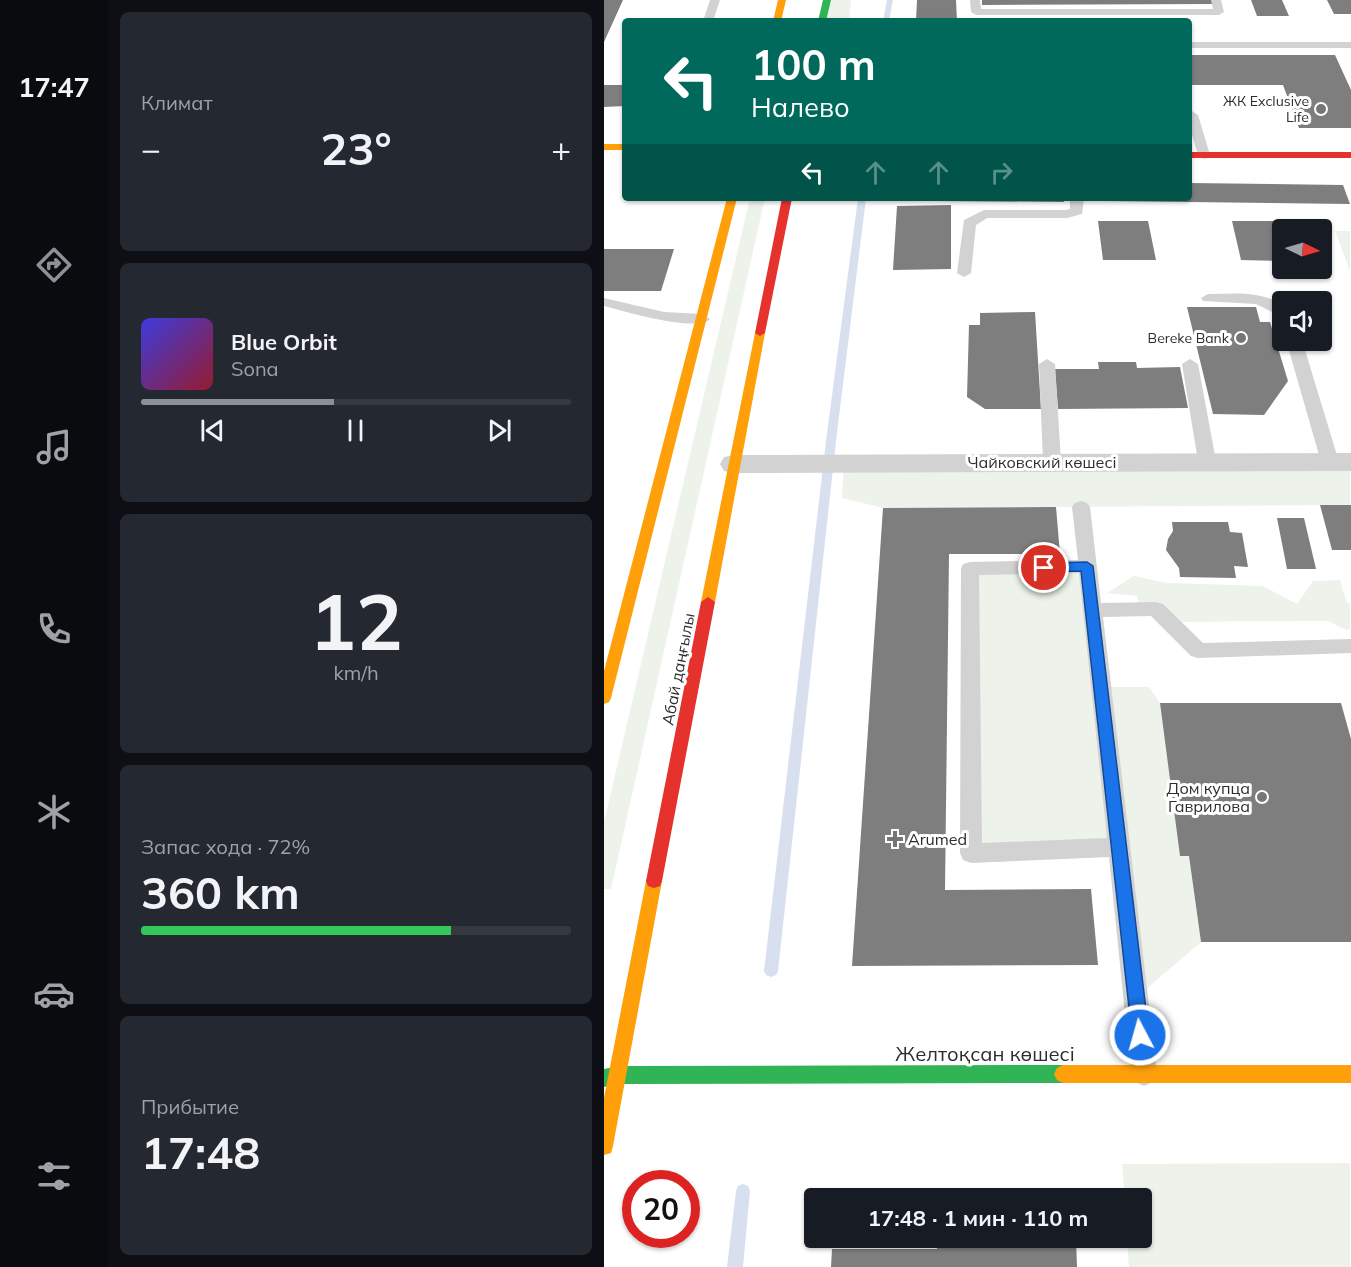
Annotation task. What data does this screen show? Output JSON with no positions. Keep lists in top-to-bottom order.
{
  "streets": {
    "main road": ["Абай даңғылы", "Желтоқсан көшесі"],
    "street": ["Чайковский көшесі"]
  },
  "crossings": [
    ["Чайковский көшесі", "Абай даңғылы"],
    ["Абай даңғылы", "Желтоқсан көшесі"]
  ],
  "places": {
    "other": ["ЖК Exclusive Life", "Bereke Bank", "Дом купца Гаврилова"],
    "health": ["Arumed"]
  },
  "north": "right",
  "page": {
    "tabs": "17:47",
    "tile": [
      "Климат",
      ["12", "km/h"],
      ["Запас хода · 72%", "360 km"],
      ["Прибытие", "17:48"]
    ],
    "turn": ["100 m", "Налево"],
    "heat": ["−", "23°", "+"],
    "song": ["Blue Orbit", "Sona"],
    "limit": "20",
    "trip": "17:48 · 1 мин · 110 m"
  }
}
